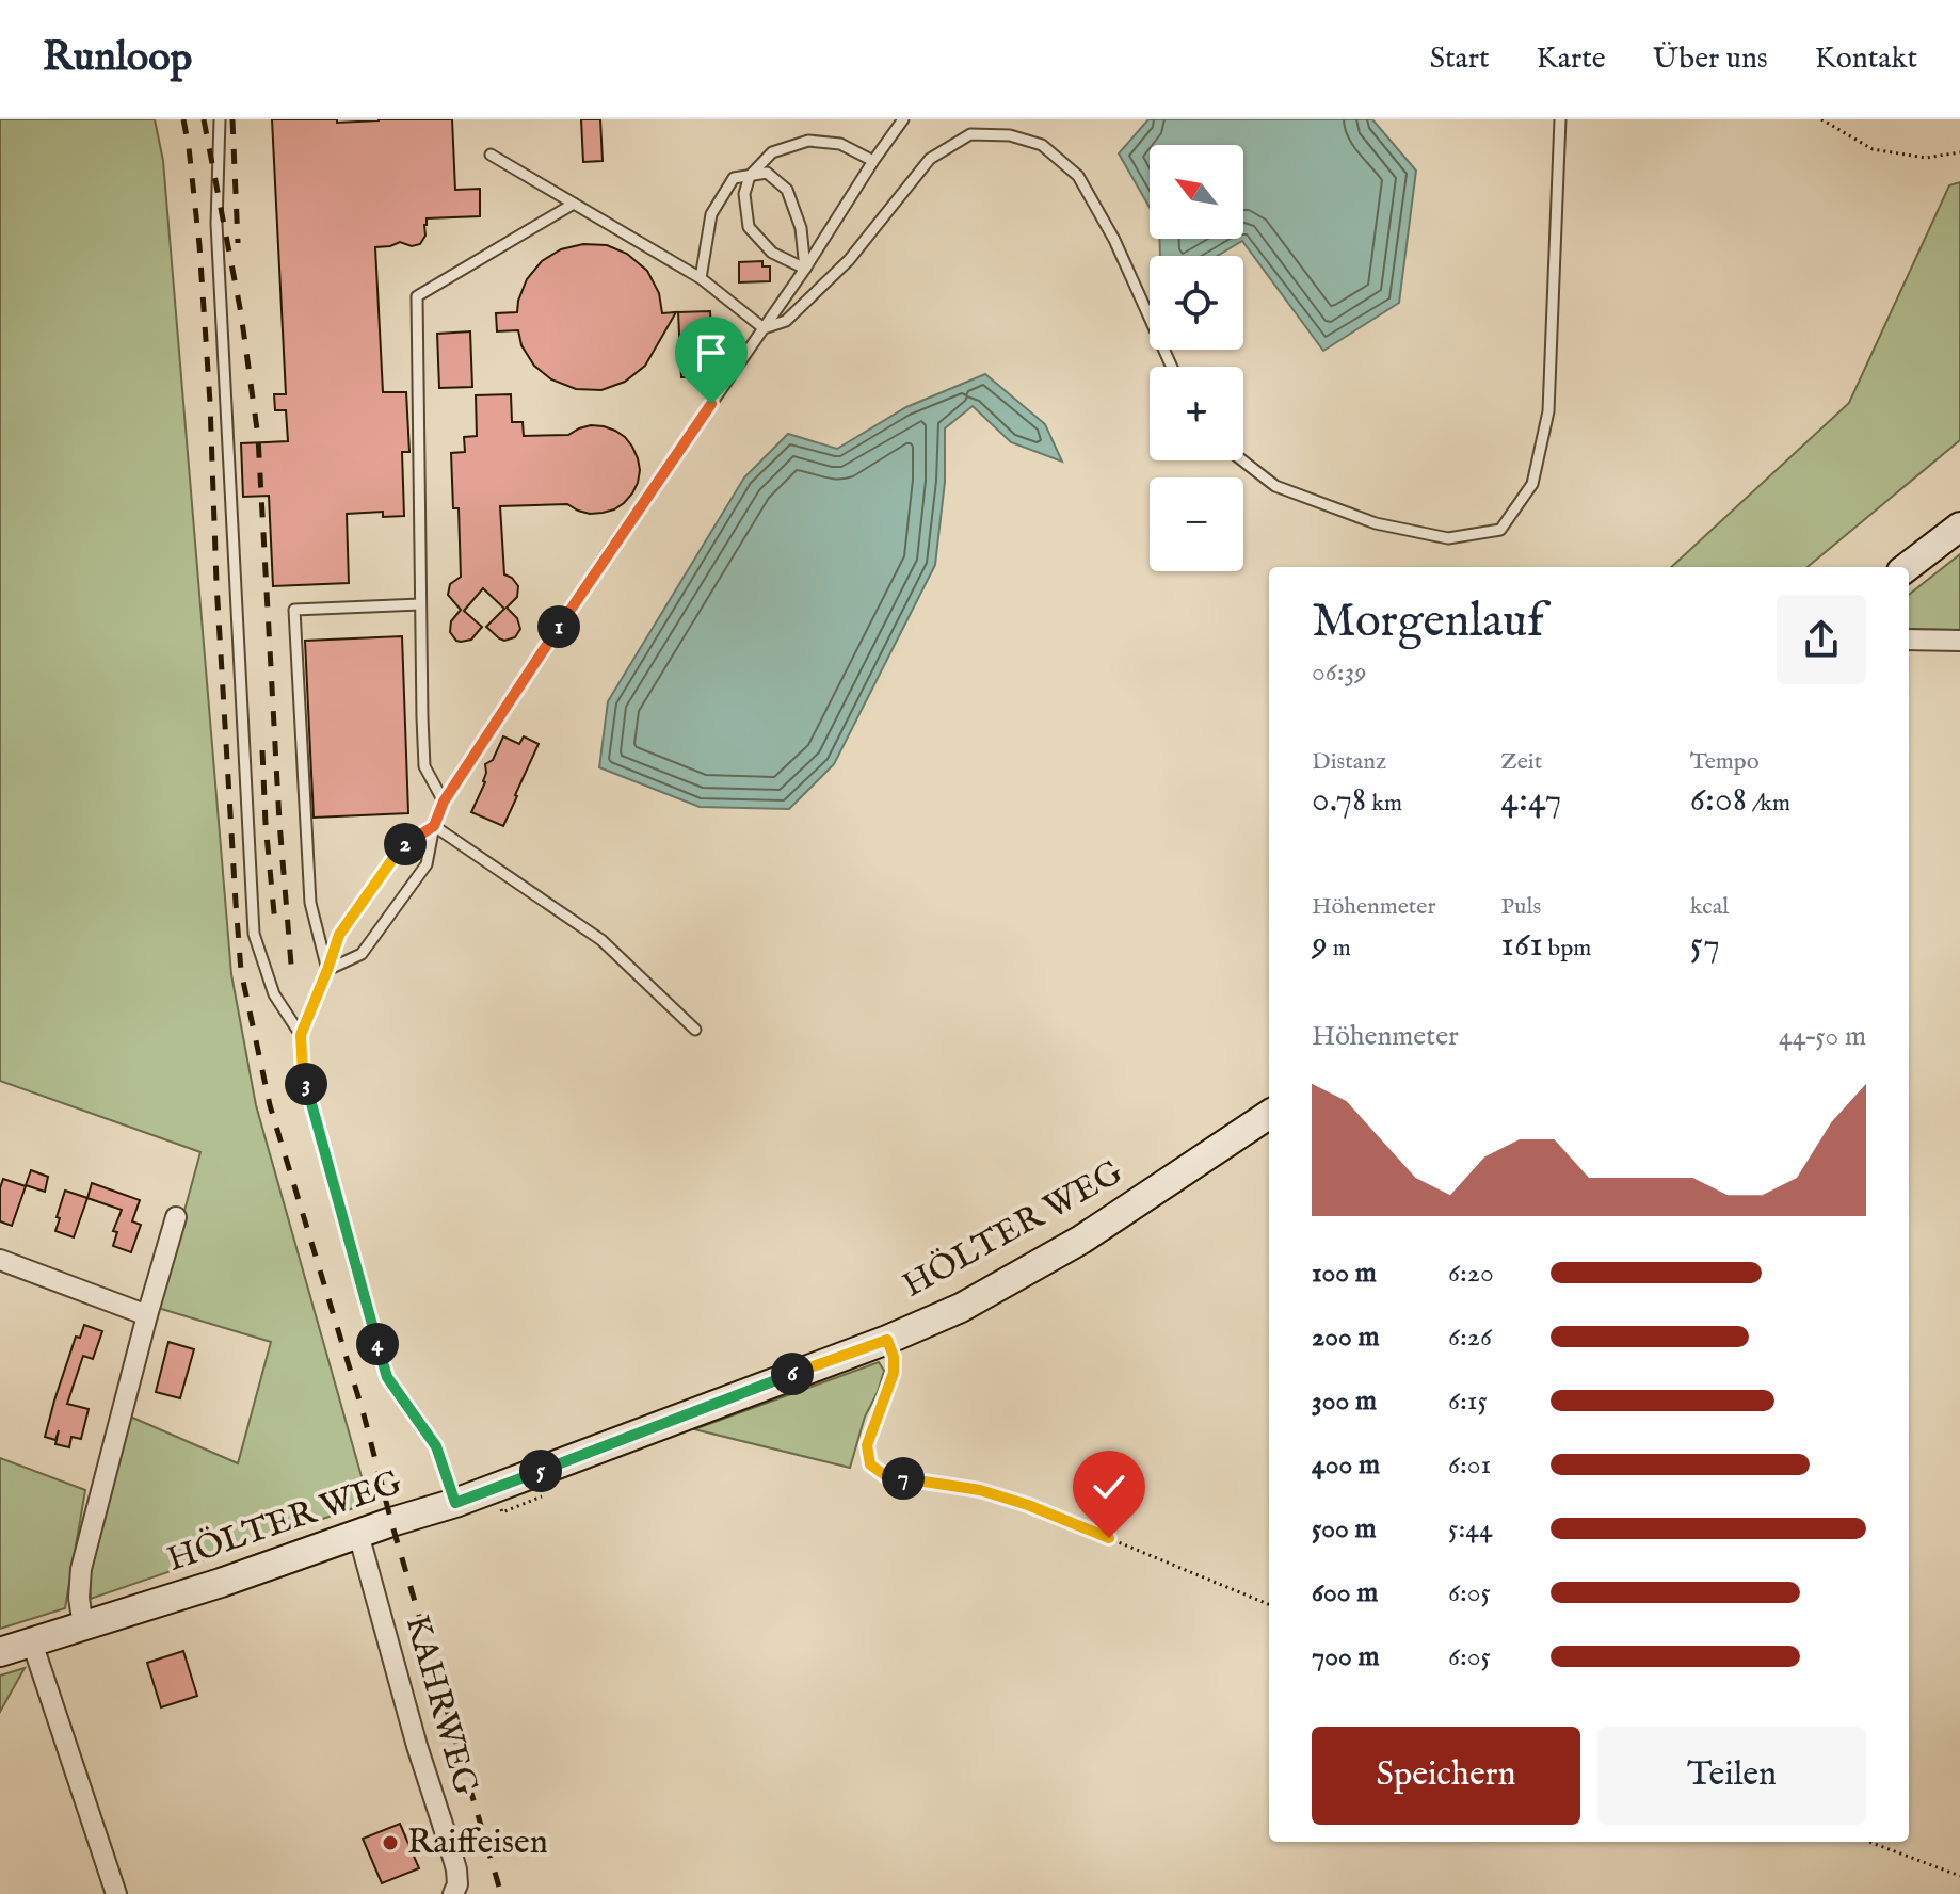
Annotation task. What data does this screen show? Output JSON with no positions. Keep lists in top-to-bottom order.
{
  "streets": {
    "main road": ["HÖLTER WEG"],
    "street": ["KAHRWEG"]
  },
  "crossings": [
    ["HÖLTER WEG", "KAHRWEG"]
  ],
  "places": ["Raiffeisen"],
  "north": "top left",
  "page": {
    "header": "Runloop",
    "nav": [
      "Start",
      "Karte",
      "Über uns",
      "Kontakt"
    ],
    "map_buttons": ["+", "−"],
    "heading": ["Morgenlauf", "06:39"],
    "pins": [
      "1",
      "2",
      "3",
      "4",
      "6",
      "5",
      "7"
    ],
    "stats": [
      ["Distanz", "0.78 km"],
      ["Zeit", "4:47"],
      ["Tempo", "6:08 /km"],
      ["Höhenmeter", "9 m"],
      ["Puls", "161 bpm"],
      ["kcal", "57"]
    ],
    "chart": ["Höhenmeter", "44–50 m"],
    "list": [
      {
        "name": "100 m",
        "note": "6:20"
      },
      {
        "name": "200 m",
        "note": "6:26"
      },
      {
        "name": "300 m",
        "note": "6:15"
      },
      {
        "name": "400 m",
        "note": "6:01"
      },
      {
        "name": "500 m",
        "note": "5:44"
      },
      {
        "name": "600 m",
        "note": "6:05"
      },
      {
        "name": "700 m",
        "note": "6:05"
      }
    ],
    "buttons": ["Speichern", "Teilen"]
  }
}
